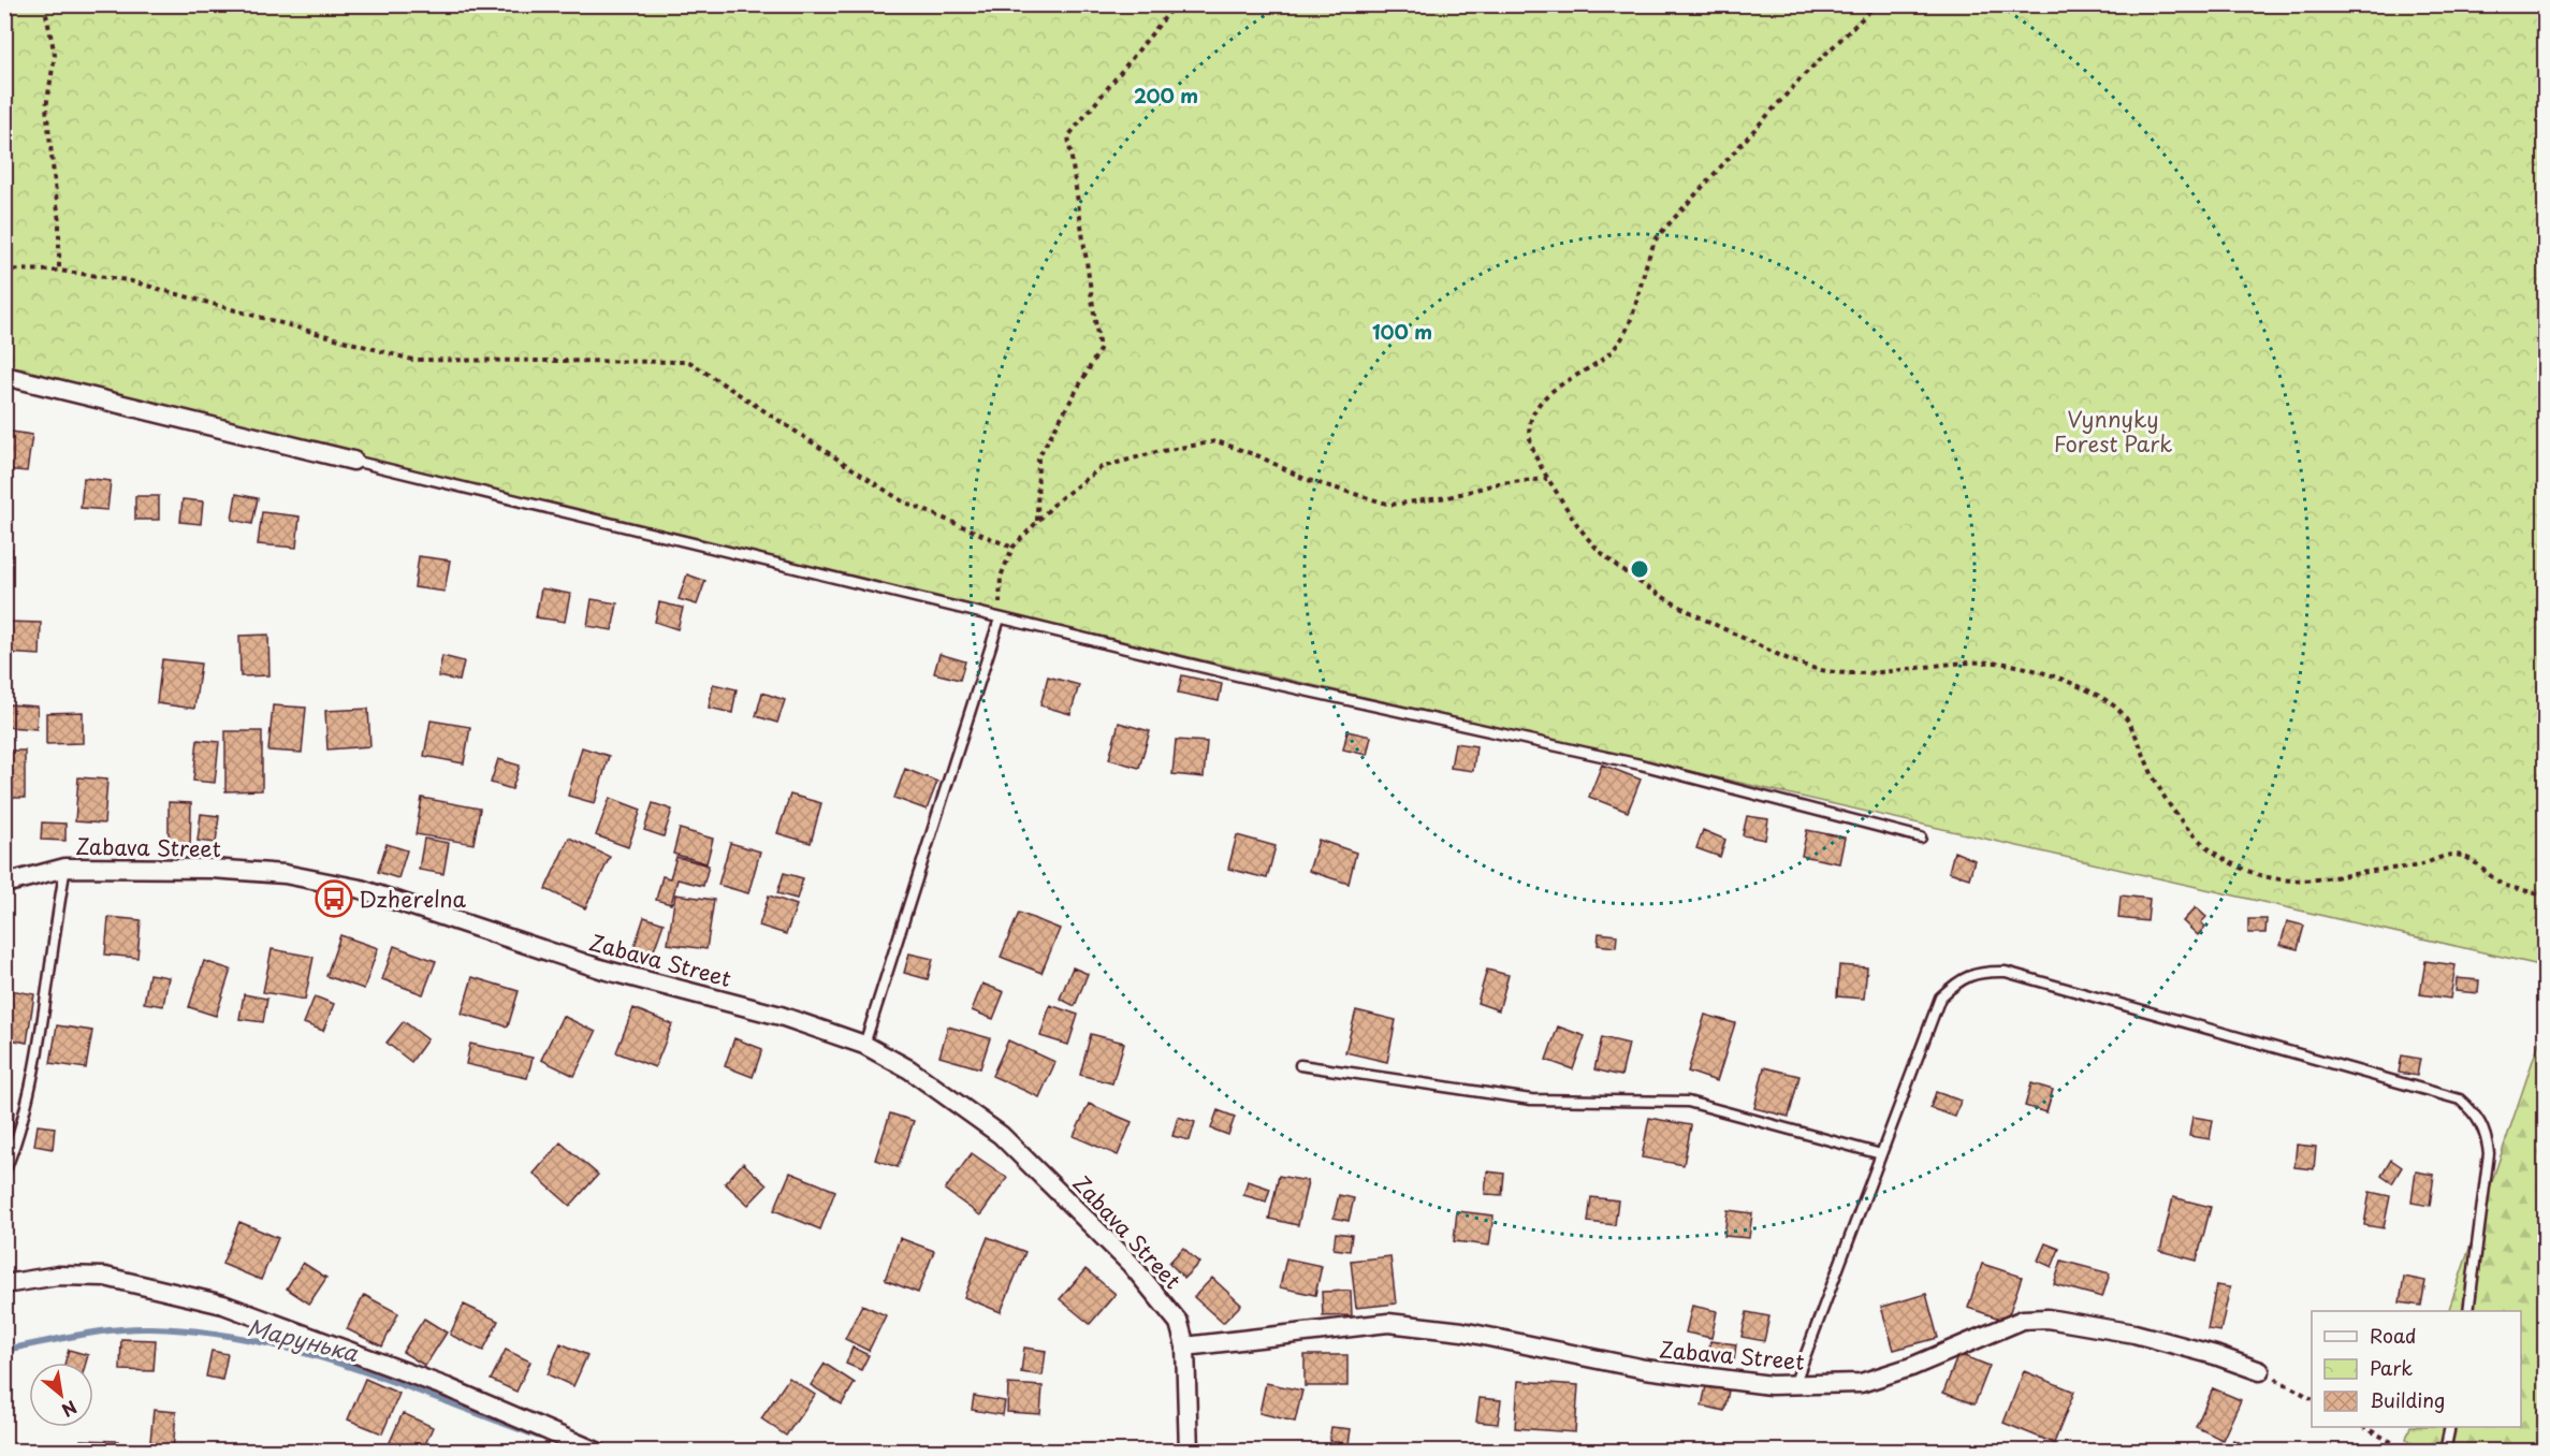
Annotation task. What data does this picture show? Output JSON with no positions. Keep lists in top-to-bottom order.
{
  "streets": {
    "street": ["Zabava Street"]
  },
  "water": ["Марунька"],
  "parks": ["Vynnyky Forest Park"],
  "places": {
    "bus stop": ["Dzherelna"]
  },
  "legend": ["Road", "Park", "Building"],
  "north": "bottom right",
  "rings": ["200 m", "100 m"]
}
